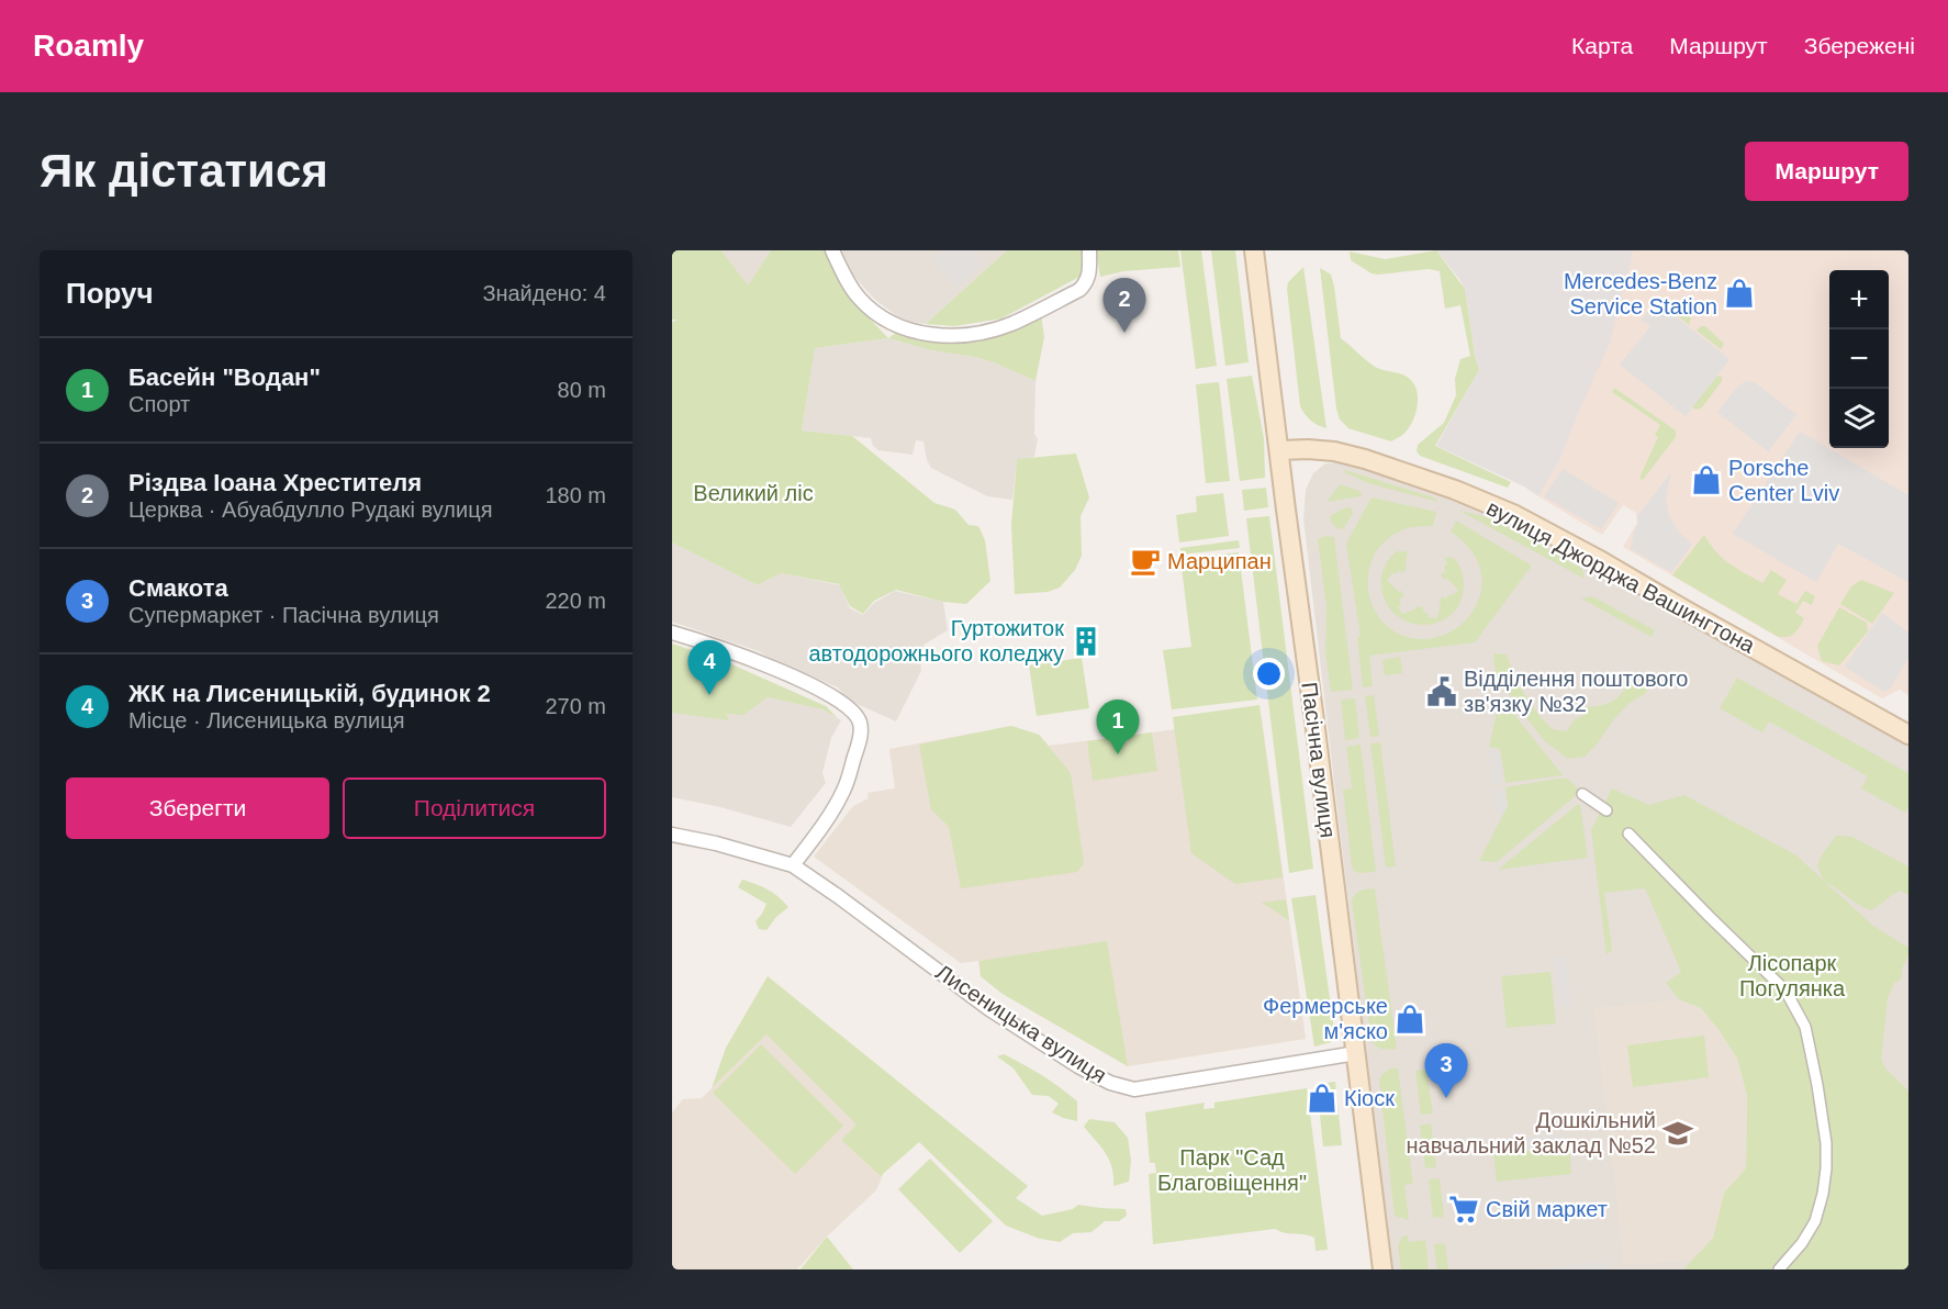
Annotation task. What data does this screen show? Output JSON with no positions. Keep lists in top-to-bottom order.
{
  "streets": {
    "main road": ["вулиця Джорджа Вашингтона", "Пасічна вулиця"],
    "street": ["Лисеницька вулиця"]
  },
  "crossings": [
    ["вулиця Джорджа Вашингтона", "Пасічна вулиця"],
    ["Пасічна вулиця", "Лисеницька вулиця"]
  ],
  "parks": ["Великий ліс", "Лісопарк Погулянка", "Парк \"Сад Благовіщення\""],
  "places": {
    "shop": [
      "Mercedes-Benz Service Station",
      "Porsche Center Lviv",
      "Фермерське м'яско",
      "Кіоск"
    ],
    "cafe": ["Марципан"],
    "building": ["Гуртожиток автодорожнього коледжу"],
    "public building": ["Відділення поштового зв'язку №32"],
    "school or university": ["Дошкільний навчальний заклад №52"],
    "supermarket": ["Свій маркет"]
  },
  "page": {
    "header": "Roamly",
    "nav": ["Карта", "Маршрут", "Збережені"],
    "buttons": [
      "Маршрут",
      ["Зберегти", "Поділитися"]
    ],
    "title": "Як дістатися",
    "heading": ["Поруч", "Знайдено: 4"],
    "map_buttons": ["+", "−"],
    "pins": [
      "2",
      "4",
      "1",
      "3"
    ],
    "list": [
      {
        "mark": "1",
        "name": "Басейн \"Водан\"",
        "note": "Спорт",
        "value": "80 m"
      },
      {
        "mark": "2",
        "name": "Різдва Іоана Хрестителя",
        "note": "Церква · Абуабдулло Рудакі вулиця",
        "value": "180 m"
      },
      {
        "mark": "3",
        "name": "Смакота",
        "note": "Супермаркет · Пасічна вулиця",
        "value": "220 m"
      },
      {
        "mark": "4",
        "name": "ЖК на Лисеницькій, будинок 2",
        "note": "Місце · Лисеницька вулиця",
        "value": "270 m"
      }
    ]
  }
}
